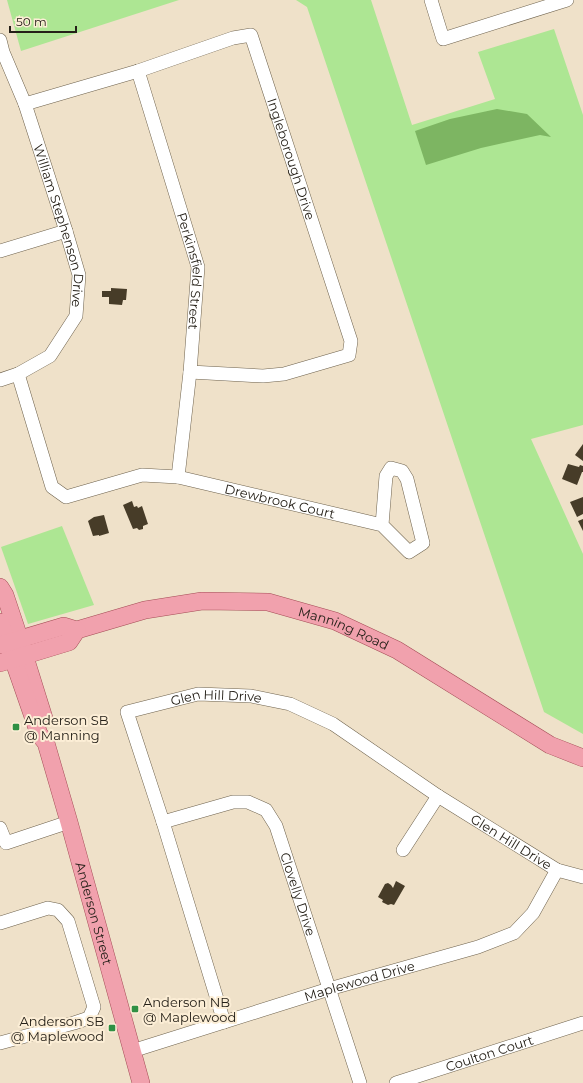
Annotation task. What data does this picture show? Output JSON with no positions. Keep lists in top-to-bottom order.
{
  "streets": {
    "main road": ["Manning Road", "Anderson Street"],
    "street": [
      "Ingleborough Drive",
      "William Stephenson Drive",
      "Perkinsfield Street",
      "Drewbrook Court",
      "Glen Hill Drive",
      "Clovelly Drive",
      "Maplewood Drive",
      "Coulton Court"
    ]
  },
  "crossings": [
    ["Ingleborough Drive", "William Stephenson Drive"],
    ["Ingleborough Drive", "Perkinsfield Street"],
    ["William Stephenson Drive", "Drewbrook Court"],
    ["Perkinsfield Street", "Drewbrook Court"],
    ["Manning Road", "Anderson Street"],
    ["Glen Hill Drive", "Clovelly Drive"],
    ["Glen Hill Drive", "Maplewood Drive"],
    ["Clovelly Drive", "Maplewood Drive"],
    ["Anderson Street", "Maplewood Drive"]
  ],
  "places": {
    "transit": ["Anderson SB @ Manning", "Anderson NB @ Maplewood", "Anderson SB @ Maplewood"]
  },
  "scale_bar": "50 m"
}
